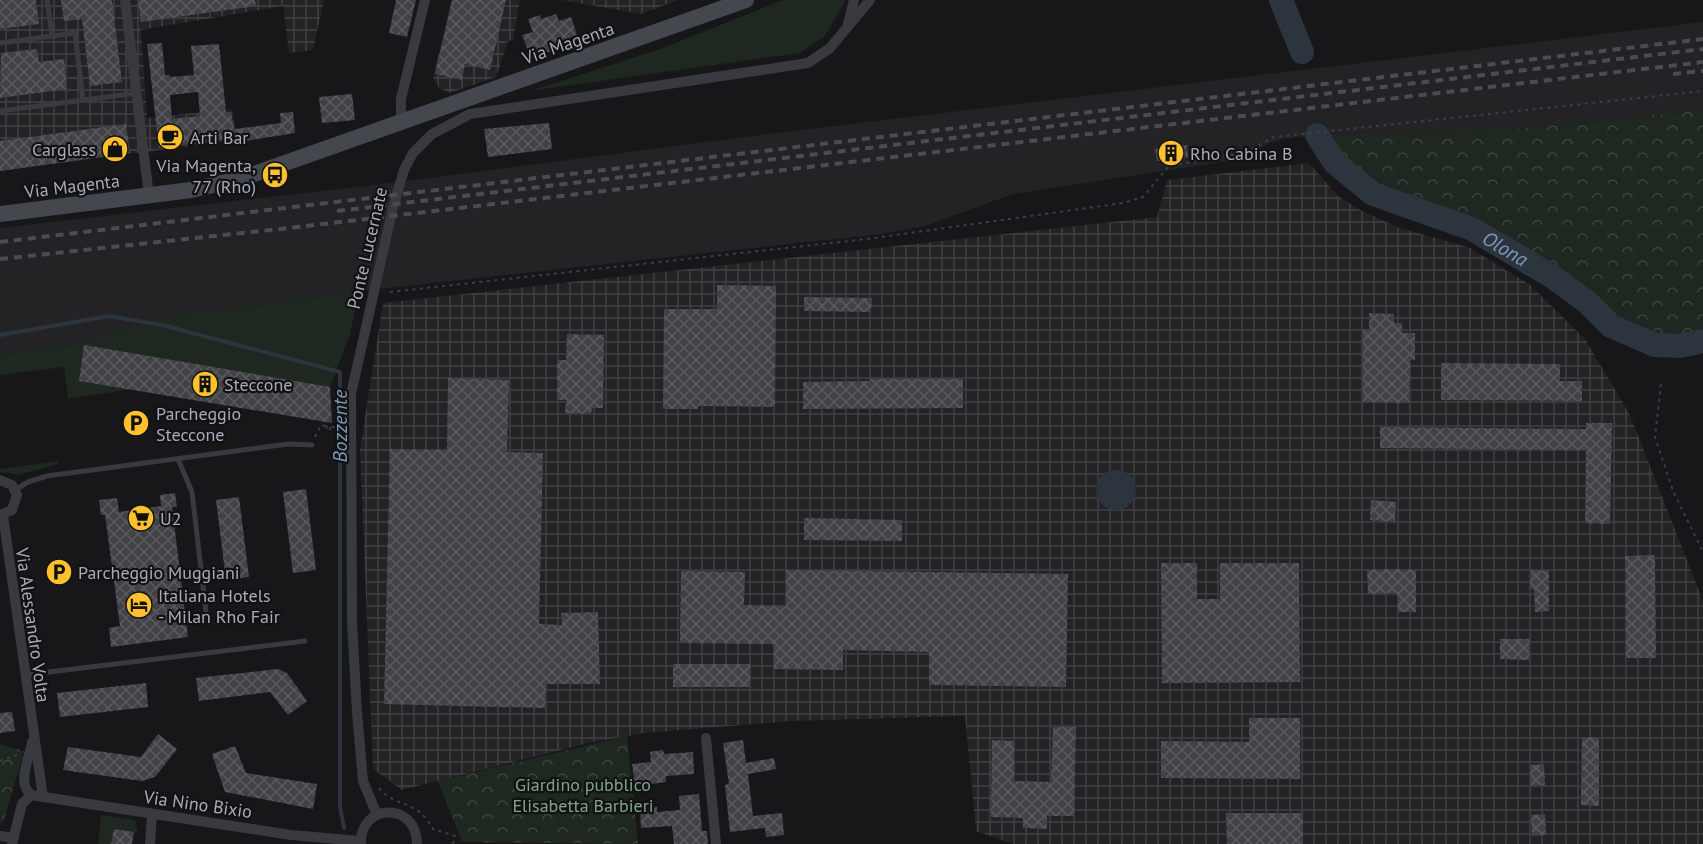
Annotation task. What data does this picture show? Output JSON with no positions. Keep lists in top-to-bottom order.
{
  "streets": {
    "street": [
      "Via Magenta",
      "Ponte Lucernate",
      "Via Alessandro Volta",
      "Via Nino Bixio"
    ]
  },
  "crossings": [
    ["Via Alessandro Volta", "Via Nino Bixio"]
  ],
  "water": ["Olona", "Bozzente"],
  "parks": ["Giardino pubblico Elisabetta Barbieri"],
  "places": {
    "cafe": ["Arti Bar"],
    "shop": ["Carglass"],
    "building": ["Rho Cabina B", "Steccone"],
    "bus stop": ["Via Magenta, 77 (Rho)"],
    "parking": ["Parcheggio Steccone", "Parcheggio Muggiani"],
    "supermarket": ["U2"],
    "hotel": ["Italiana Hotels - Milan Rho Fair"]
  }
}
